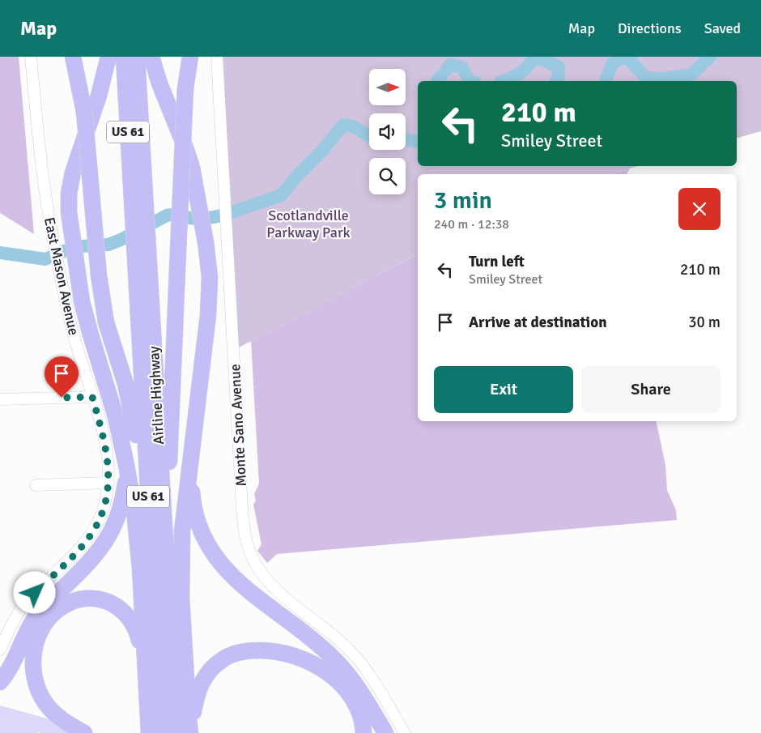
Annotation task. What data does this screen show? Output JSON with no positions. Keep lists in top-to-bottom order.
{
  "streets": {
    "highway": ["US 61", "Airline Highway"],
    "street": ["East Mason Avenue", "Monte Sano Avenue"]
  },
  "parks": ["Scotlandville Parkway Park"],
  "north": "right",
  "page": {
    "header": "Map",
    "nav": ["Map", "Directions", "Saved"],
    "turn": ["210 m", "Smiley Street"],
    "heading": ["3 min", "240 m · 12:38"],
    "list": [
      {
        "name": "Turn left",
        "note": "Smiley Street",
        "value": "210 m"
      },
      {
        "name": "Arrive at destination",
        "value": "30 m"
      }
    ],
    "buttons": ["Exit", "Share"]
  }
}
